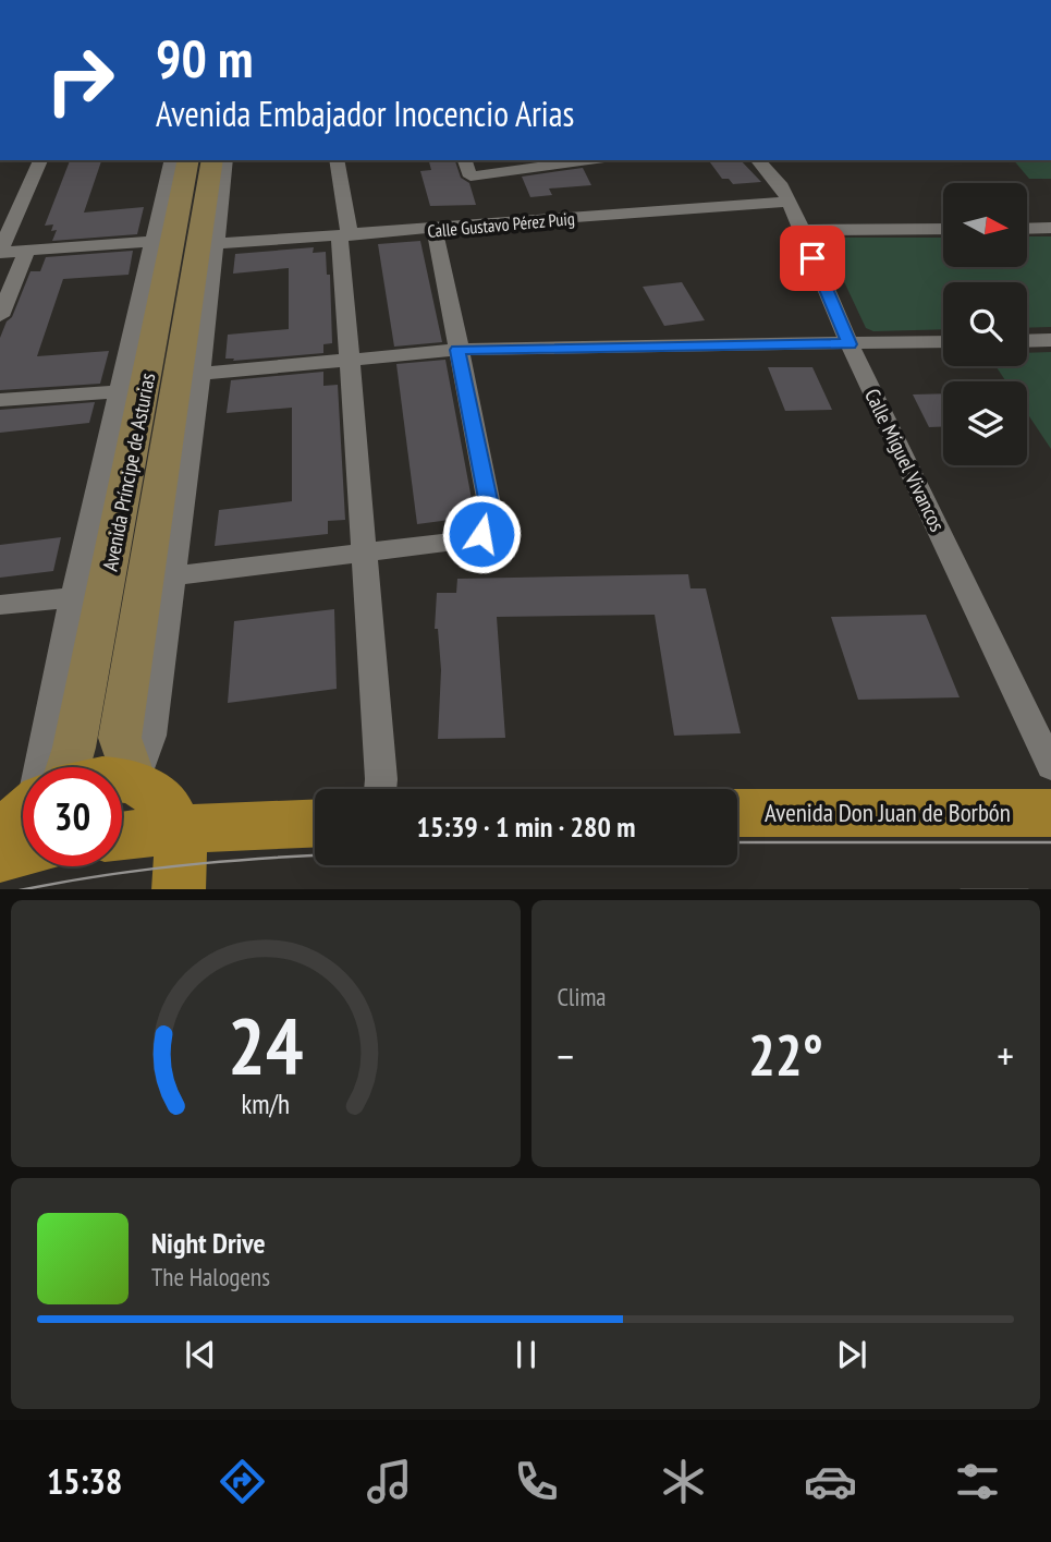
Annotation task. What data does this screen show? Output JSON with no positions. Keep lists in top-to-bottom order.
{
  "streets": {
    "main road": ["Avenida Príncipe de Asturias", "Avenida Don Juan de Borbón"],
    "street": ["Calle Gustavo Pérez Puig", "Calle Miguel Vivancos"]
  },
  "crossings": [
    ["Calle Gustavo Pérez Puig", "Calle Miguel Vivancos"]
  ],
  "north": "right",
  "page": {
    "turn": ["90 m", "Avenida Embajador Inocencio Arias"],
    "limit": "30",
    "trip": "15:39 · 1 min · 280 m",
    "tile": "Clima",
    "heat": ["−", "22°", "+"],
    "song": ["Night Drive", "The Halogens"],
    "tabs": "15:38",
    "gauge": ["24", "km/h"]
  }
}
